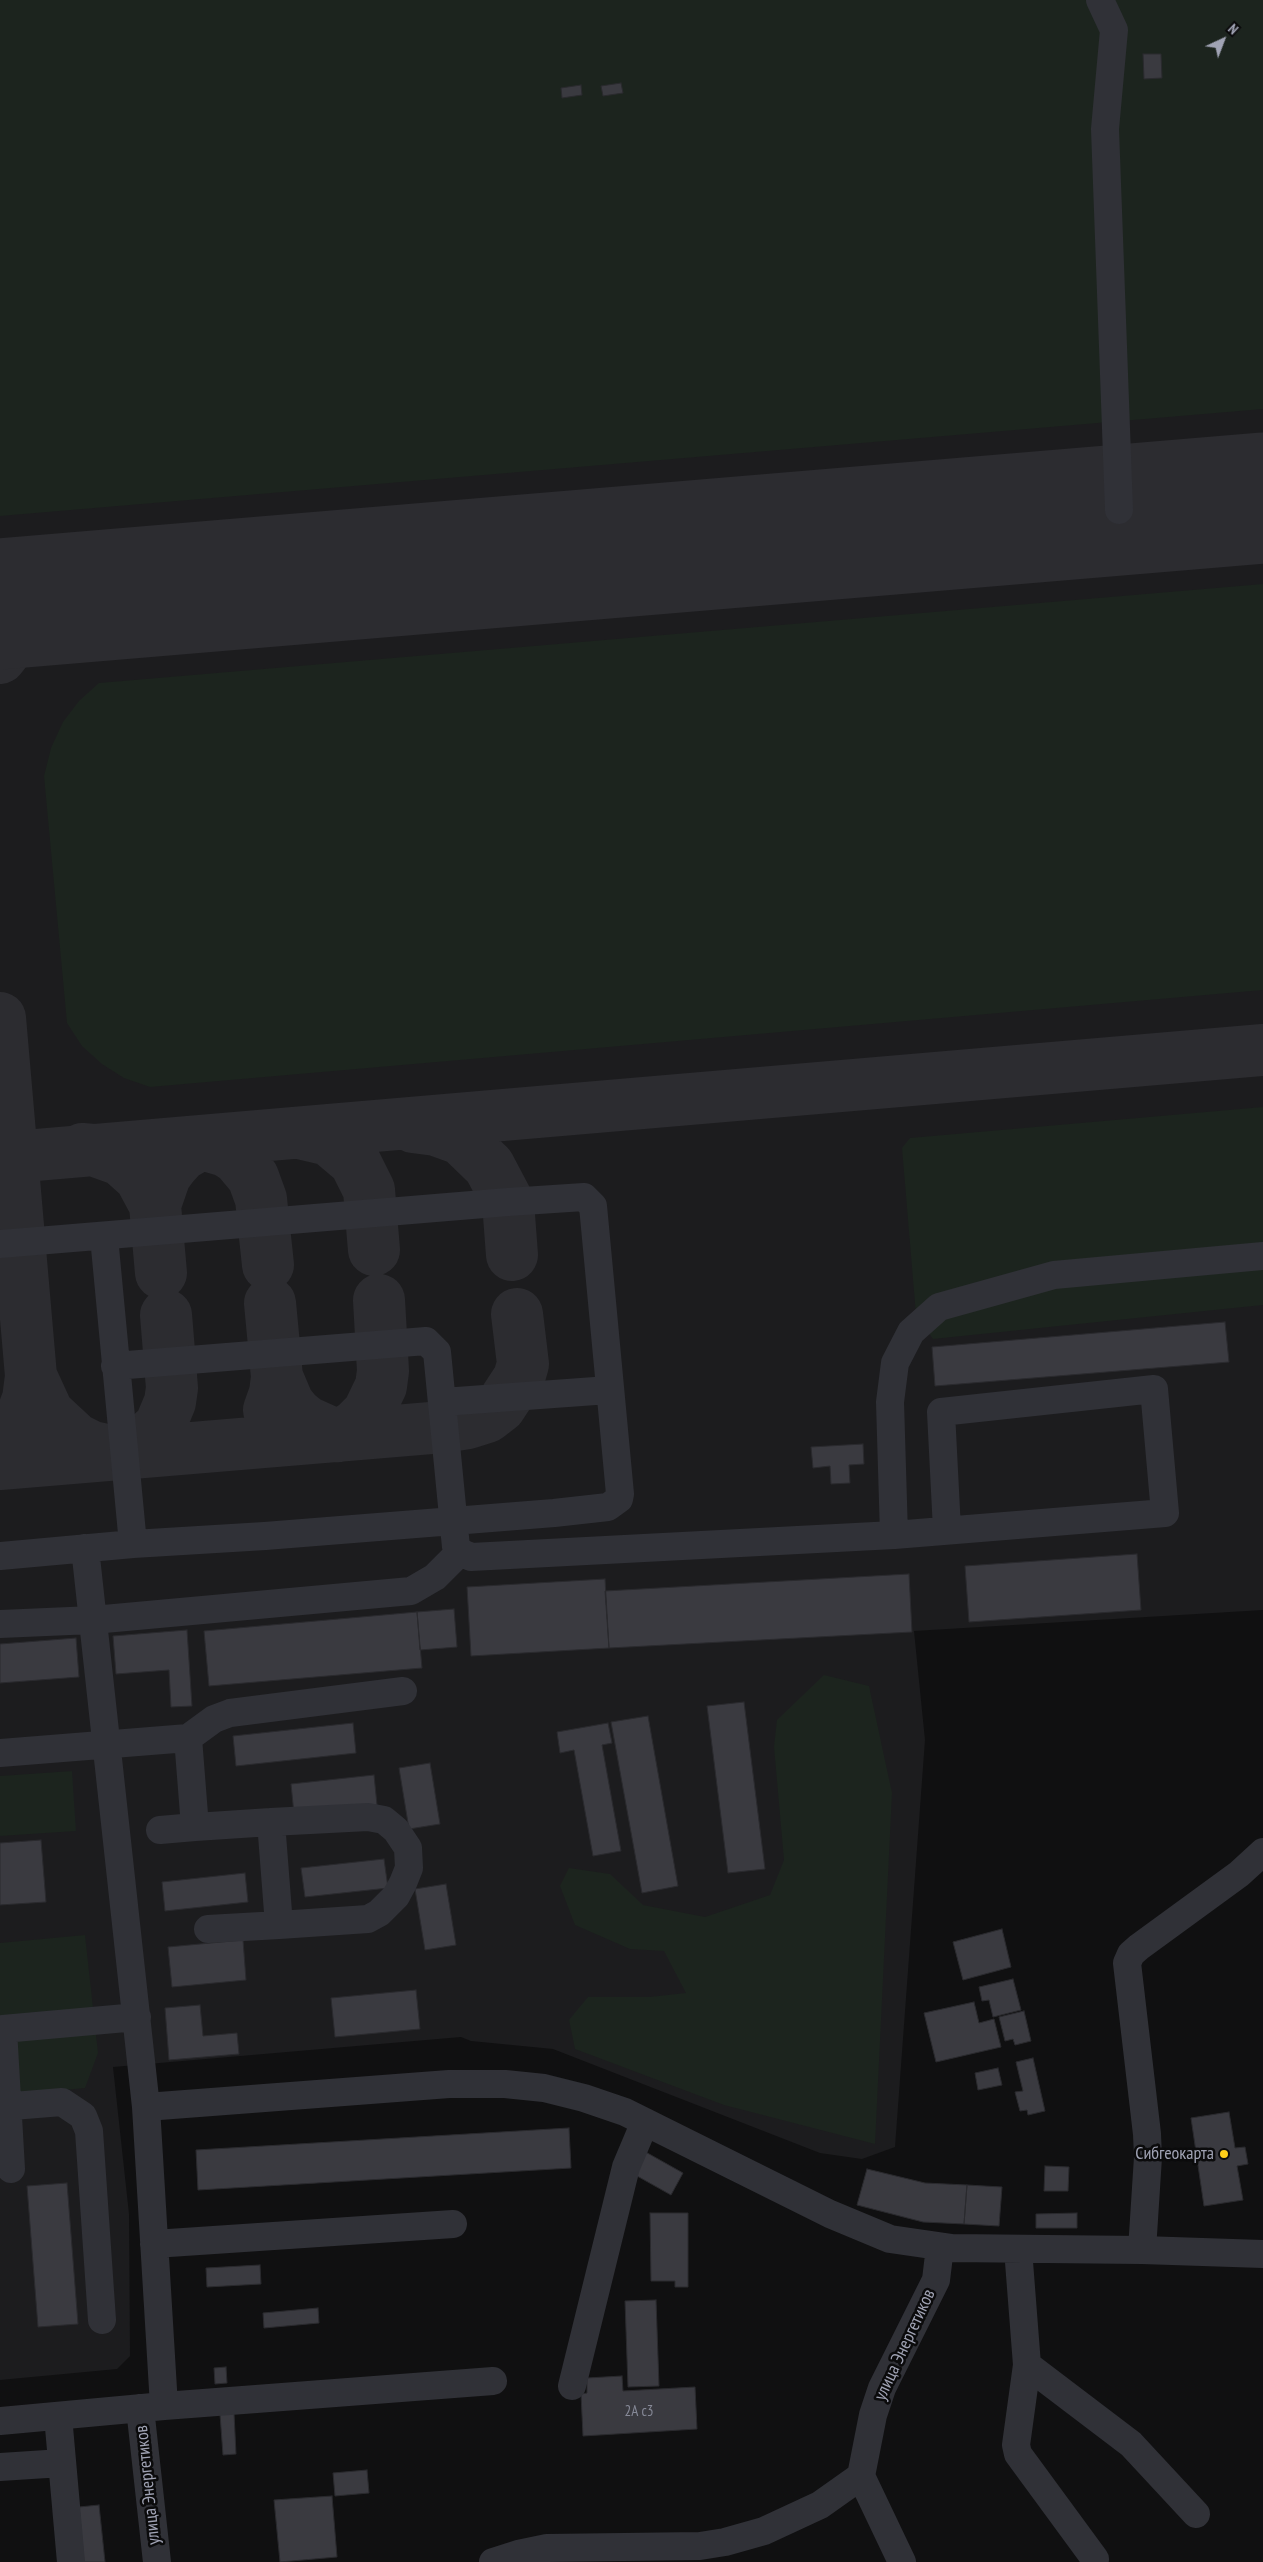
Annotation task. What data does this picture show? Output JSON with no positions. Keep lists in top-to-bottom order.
{
  "streets": {
    "street": ["улица Энергетиков"]
  },
  "places": ["Сибгеокарта"],
  "house_numbers": ["2А с3"],
  "north": "top right"
}
